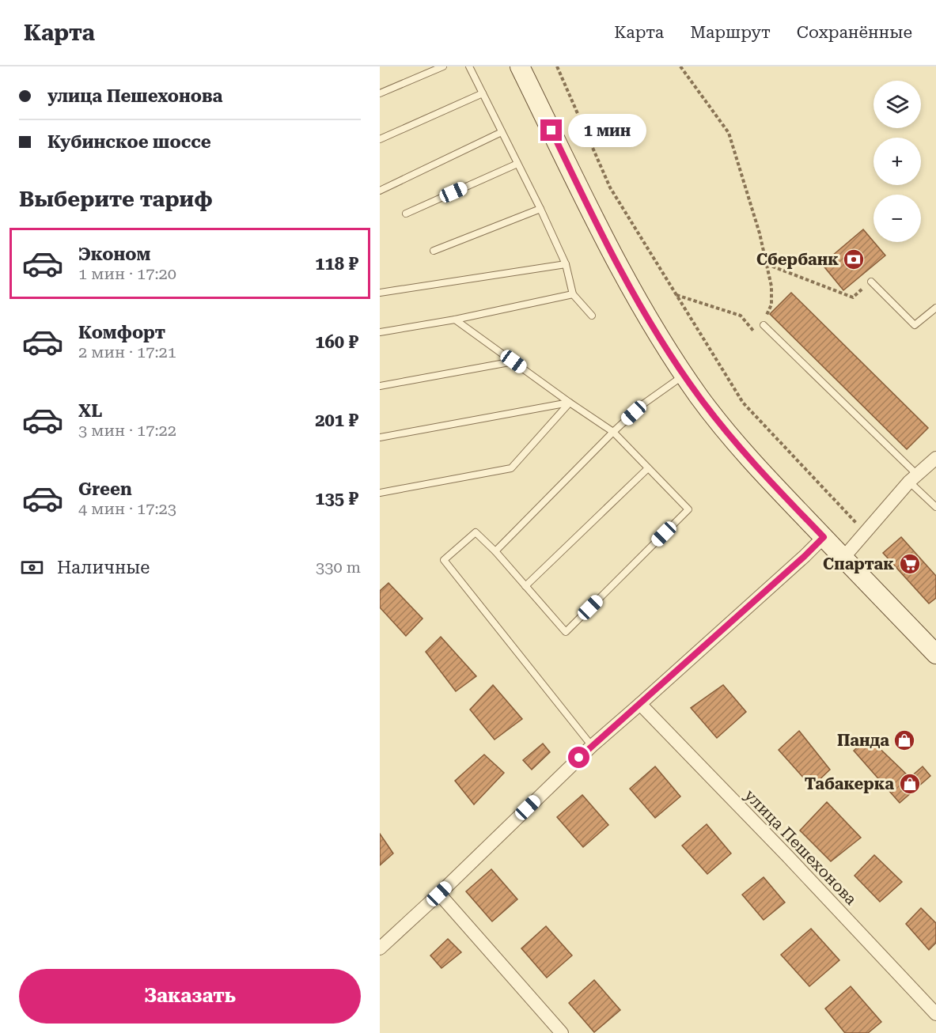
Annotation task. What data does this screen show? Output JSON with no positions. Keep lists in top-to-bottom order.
{
  "streets": {
    "street": ["улица Пешехонова"]
  },
  "places": {
    "bank": ["Сбербанк"],
    "supermarket": ["Спартак"],
    "shop": ["Панда", "Табакерка"]
  },
  "page": {
    "header": "Карта",
    "nav": ["Карта", "Маршрут", "Сохранённые"],
    "banner": ["улица Пешехонова", "Кубинское шоссе"],
    "map_buttons": ["+", "−"],
    "bubble": "1 мин",
    "heading": "Выберите тариф",
    "list": [
      {
        "name": "Эконом",
        "note": "1 мин · 17:20",
        "value": "118 ₽"
      },
      {
        "name": "Комфорт",
        "note": "2 мин · 17:21",
        "value": "160 ₽"
      },
      {
        "name": "XL",
        "note": "3 мин · 17:22",
        "value": "201 ₽"
      },
      {
        "name": "Green",
        "note": "4 мин · 17:23",
        "value": "135 ₽"
      }
    ],
    "pay": ["Наличные", "330 m"],
    "buttons": "Заказать"
  }
}
